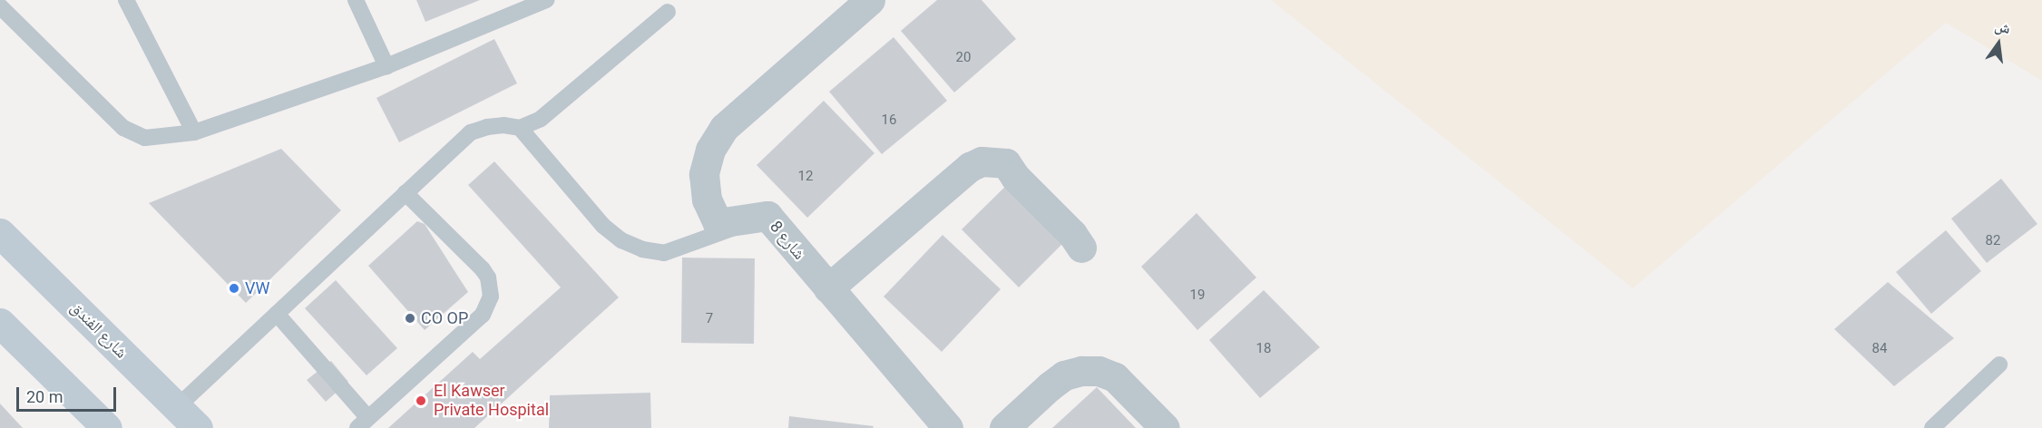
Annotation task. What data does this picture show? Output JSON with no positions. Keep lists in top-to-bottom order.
{
  "streets": {
    "street": ["شارع 8", "شارع الفندق"]
  },
  "places": ["VW", "CO OP", "El Kawser Private Hospital"],
  "house_numbers": [
    "20",
    "16",
    "12",
    "82",
    "19",
    "7",
    "18",
    "84"
  ],
  "scale_bar": "20 m",
  "north": "top"
}
